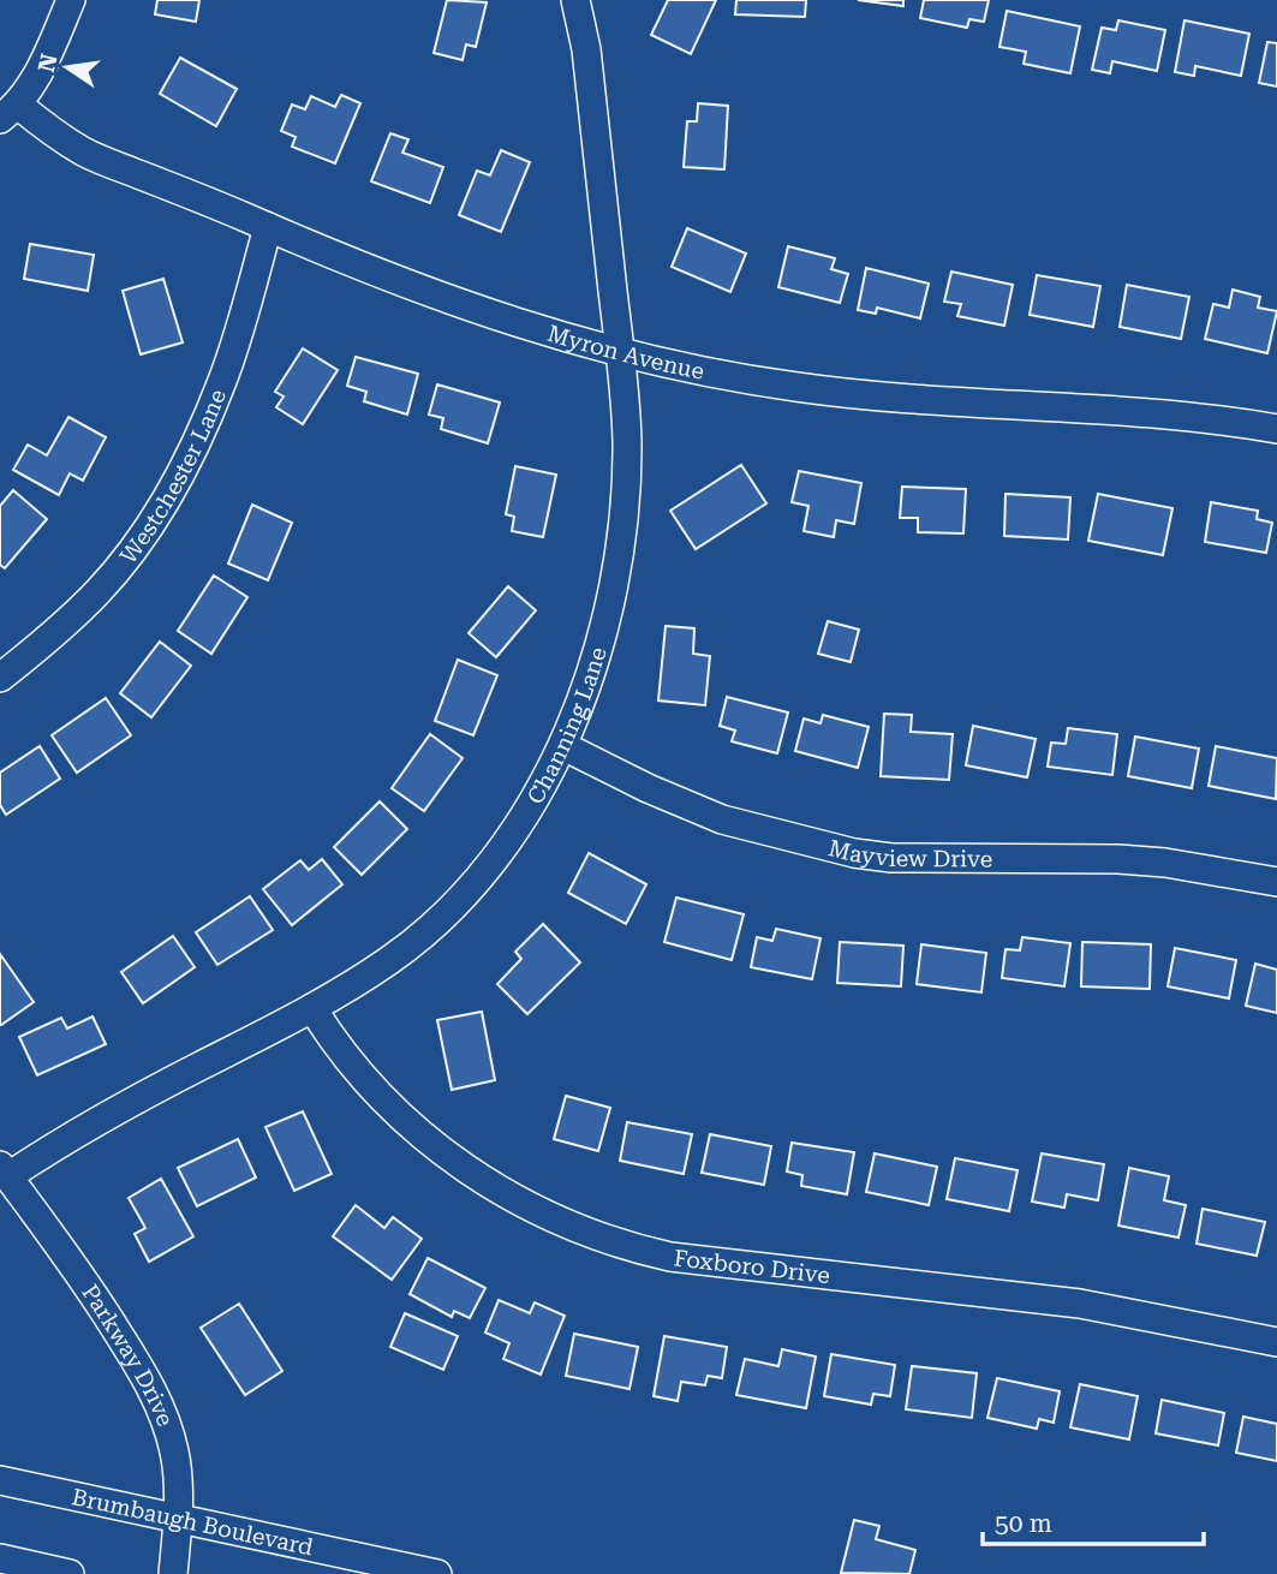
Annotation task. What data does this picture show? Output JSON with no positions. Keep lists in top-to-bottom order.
{
  "streets": {
    "street": [
      "Myron Avenue",
      "Westchester Lane",
      "Channing Lane",
      "Mayview Drive",
      "Foxboro Drive",
      "Parkway Drive",
      "Brumbaugh Boulevard"
    ]
  },
  "crossings": [
    ["Myron Avenue", "Westchester Lane"],
    ["Myron Avenue", "Channing Lane"],
    ["Channing Lane", "Mayview Drive"],
    ["Channing Lane", "Foxboro Drive"],
    ["Channing Lane", "Parkway Drive"],
    ["Parkway Drive", "Brumbaugh Boulevard"]
  ],
  "scale_bar": "50 m",
  "north": "left"
}
